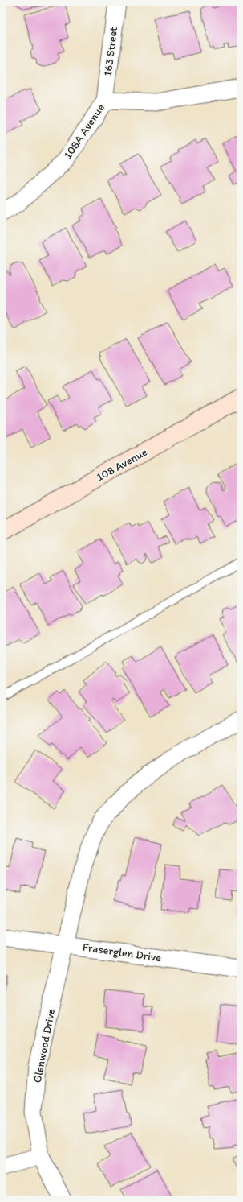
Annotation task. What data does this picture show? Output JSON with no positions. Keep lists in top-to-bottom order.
{
  "streets": {
    "street": [
      "163 Street",
      "108A Avenue",
      "108 Avenue",
      "Fraserglen Drive",
      "Glenwood Drive"
    ]
  },
  "crossings": [
    ["163 Street", "108A Avenue"],
    ["Fraserglen Drive", "Glenwood Drive"]
  ]
}
